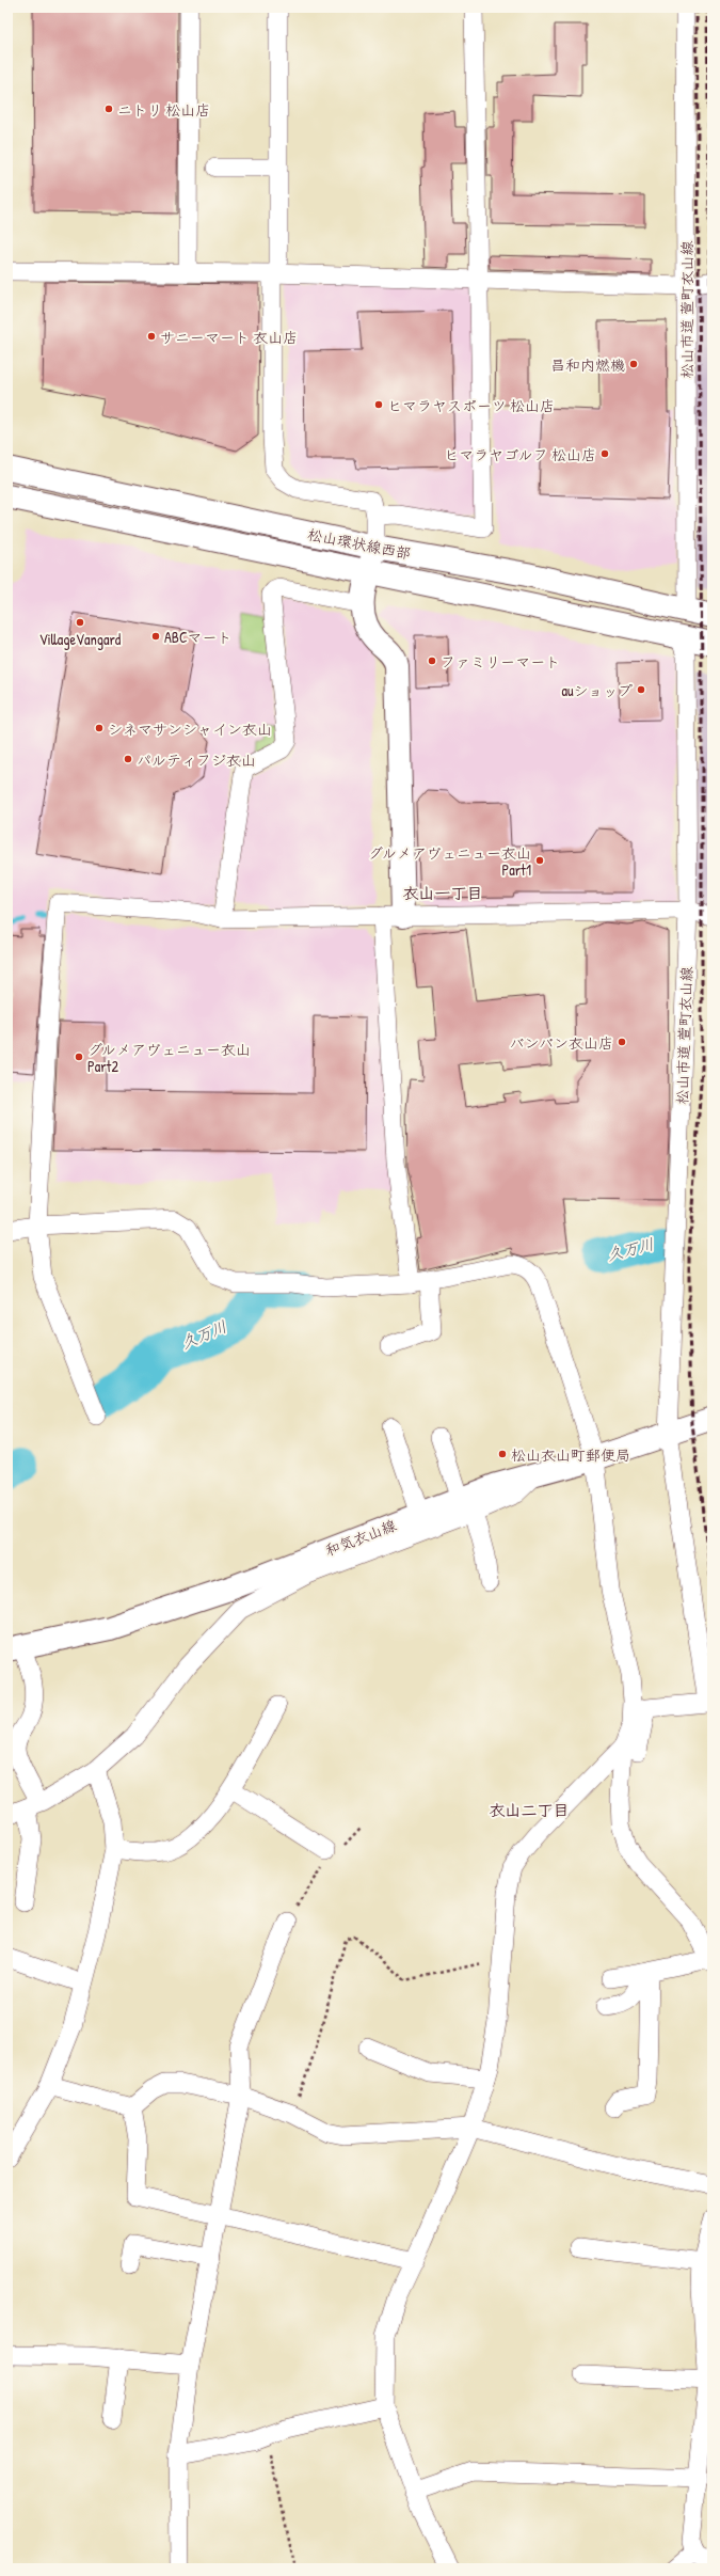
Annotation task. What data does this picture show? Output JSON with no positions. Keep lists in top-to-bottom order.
{
  "streets": {
    "street": ["松山市道 萱町衣山線", "松山環状線西部", "和気衣山線"]
  },
  "crossings": [
    ["松山市道 萱町衣山線", "松山環状線西部"],
    ["松山市道 萱町衣山線", "和気衣山線"]
  ],
  "districts": ["衣山一丁目", "衣山二丁目"],
  "water": ["久万川"],
  "places": [
    "ニトリ 松山店",
    "サニーマート 衣山店",
    "昌和内燃機",
    "ヒマラヤスポーツ 松山店",
    "ヒマラヤゴルフ 松山店",
    "VillageVangard",
    "ABCマート",
    "ファミリーマート",
    "auショップ",
    "シネマサンシャイン衣山",
    "パルティフジ衣山",
    "グルメアヴェニュー衣山 Part1",
    "バンバン衣山店",
    "グルメアヴェニュー衣山 Part2",
    "松山衣山町郵便局"
  ]
}
